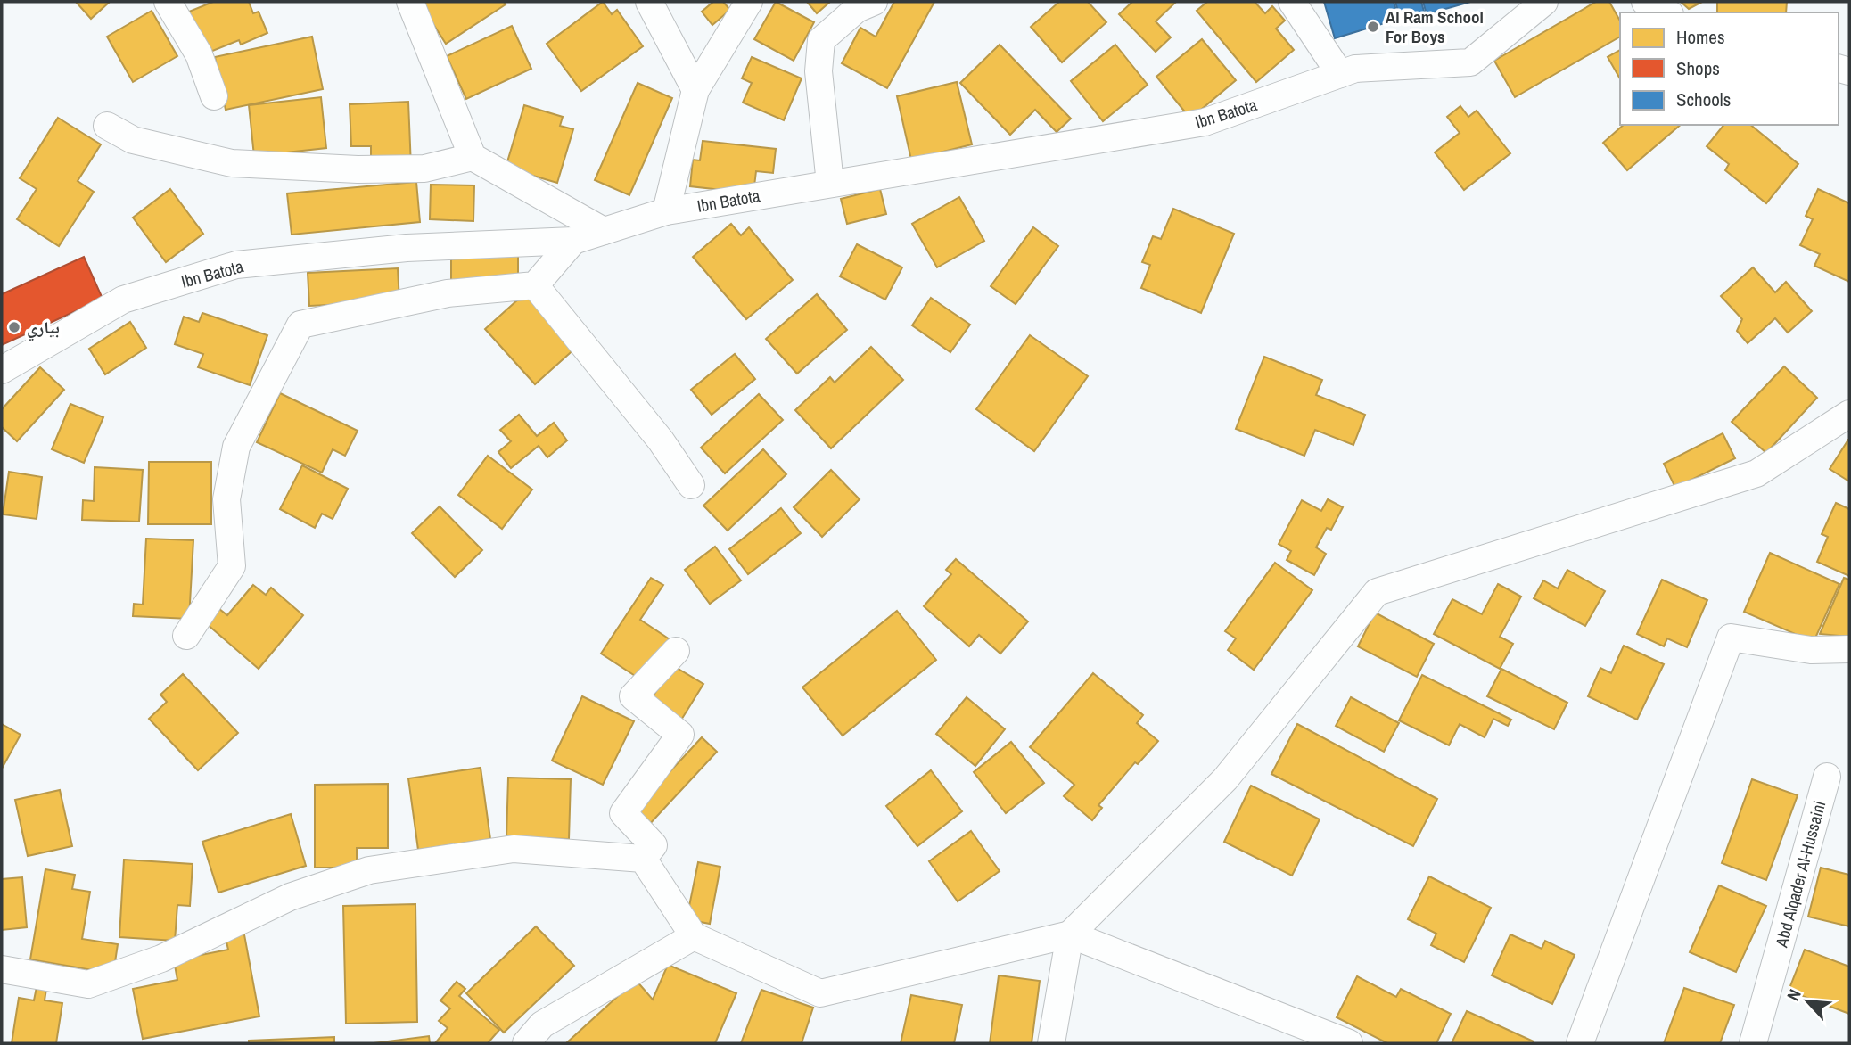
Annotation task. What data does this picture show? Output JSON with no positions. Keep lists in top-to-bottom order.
{
  "streets": {
    "street": ["Ibn Batota", "Abd Alqader Al-Hussaini"]
  },
  "places": ["Al Ram School For Boys", "بياري"],
  "legend": ["Homes", "Shops", "Schools"],
  "north": "top left"
}
